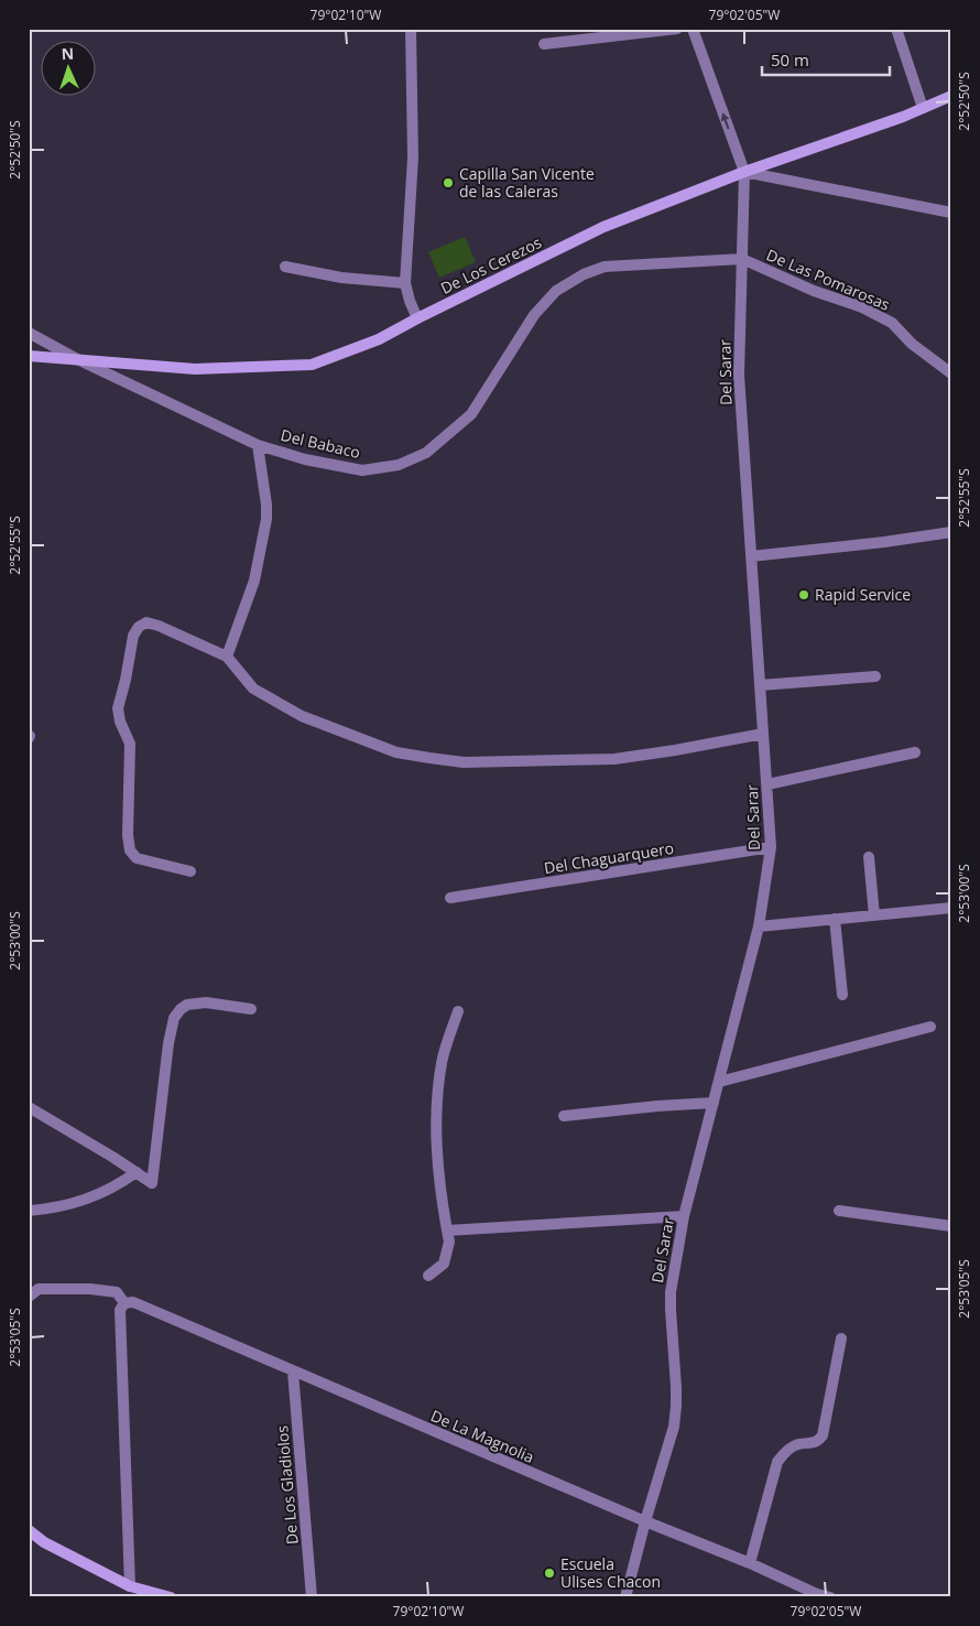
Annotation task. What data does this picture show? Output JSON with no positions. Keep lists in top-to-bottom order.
{
  "streets": {
    "street": [
      "De Los Cerezos",
      "De Las Pomarosas",
      "Del Sarar",
      "Del Babaco",
      "Del Chaguarquero",
      "De La Magnolia",
      "De Los Gladiolos"
    ]
  },
  "crossings": [
    ["De Los Cerezos", "Del Sarar"],
    ["De Los Cerezos", "Del Babaco"],
    ["De Las Pomarosas", "Del Sarar"],
    ["De Las Pomarosas", "Del Babaco"],
    ["Del Sarar", "Del Babaco"],
    ["Del Sarar", "Del Chaguarquero"],
    ["Del Sarar", "De La Magnolia"],
    ["De La Magnolia", "De Los Gladiolos"]
  ],
  "places": ["Capilla San Vicente de las Caleras", "Rapid Service", "Escuela Ulises Chacon"],
  "scale_bar": "50 m",
  "north": "top",
  "coordinates": [
    "79°02'10\"W",
    "79°02'05\"W",
    "2°52'50\"S",
    "2°52'55\"S",
    "2°53'00\"S",
    "2°53'05\"S"
  ]
}
